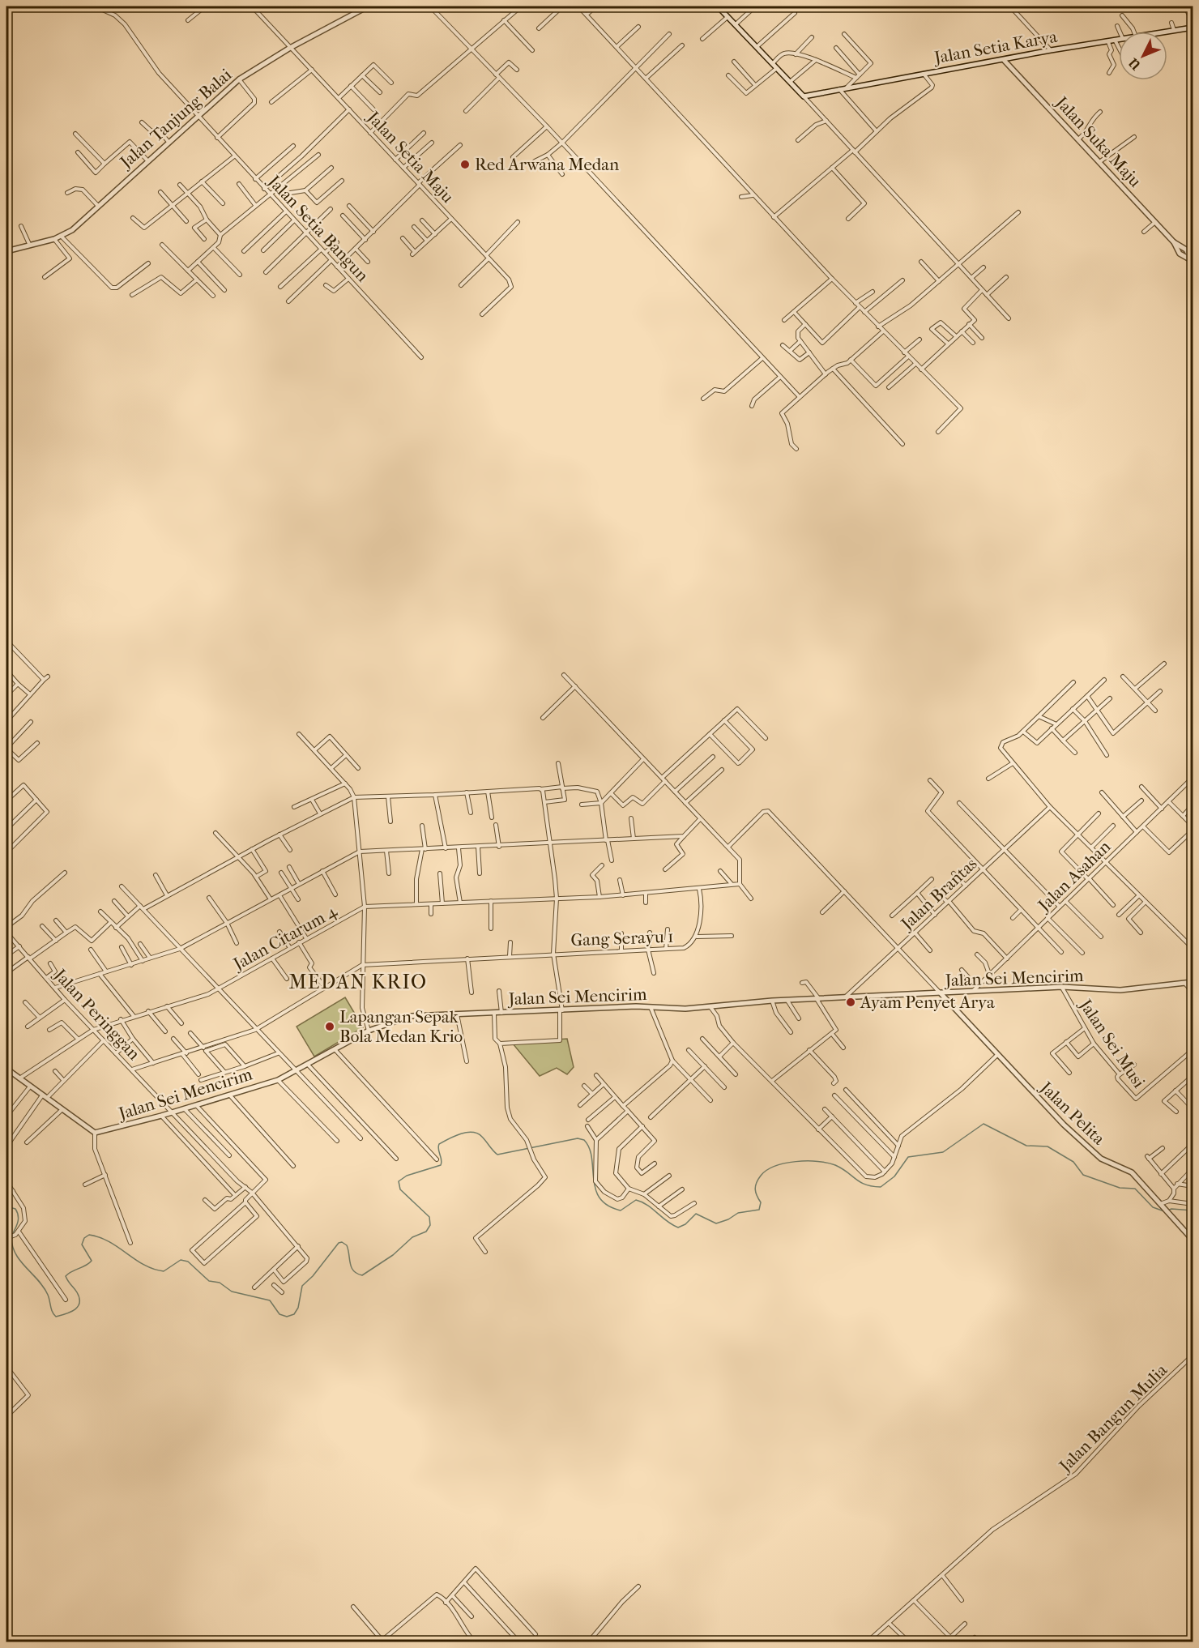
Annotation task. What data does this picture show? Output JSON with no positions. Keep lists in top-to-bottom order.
{
  "streets": {
    "street": [
      "Jalan Setia Karya",
      "Jalan Tanjung Balai",
      "Jalan Suka Maju",
      "Jalan Setia Maju",
      "Jalan Setia Bangun",
      "Jalan Asahan",
      "Jalan Brantas",
      "Jalan Citarum 4",
      "Gang Serayu 1",
      "Jalan Sei Mencirim",
      "Jalan Peringgan",
      "Jalan Sei Musi",
      "Jalan Pelita",
      "Jalan Bangun Mulia"
    ]
  },
  "crossings": [
    ["Jalan Setia Karya", "Jalan Suka Maju"],
    ["Jalan Tanjung Balai", "Jalan Setia Maju"],
    ["Jalan Tanjung Balai", "Jalan Setia Bangun"],
    ["Jalan Asahan", "Jalan Sei Mencirim"],
    ["Jalan Brantas", "Jalan Sei Mencirim"],
    ["Jalan Citarum 4", "Jalan Peringgan"],
    ["Jalan Sei Mencirim", "Jalan Peringgan"],
    ["Jalan Sei Mencirim", "Jalan Sei Musi"],
    ["Jalan Sei Mencirim", "Jalan Pelita"]
  ],
  "districts": ["MEDAN KRIO"],
  "places": ["Red Arwana Medan", "Ayam Penyet Arya", "Lapangan Sepak Bola Medan Krio"],
  "north": "bottom left"
}
